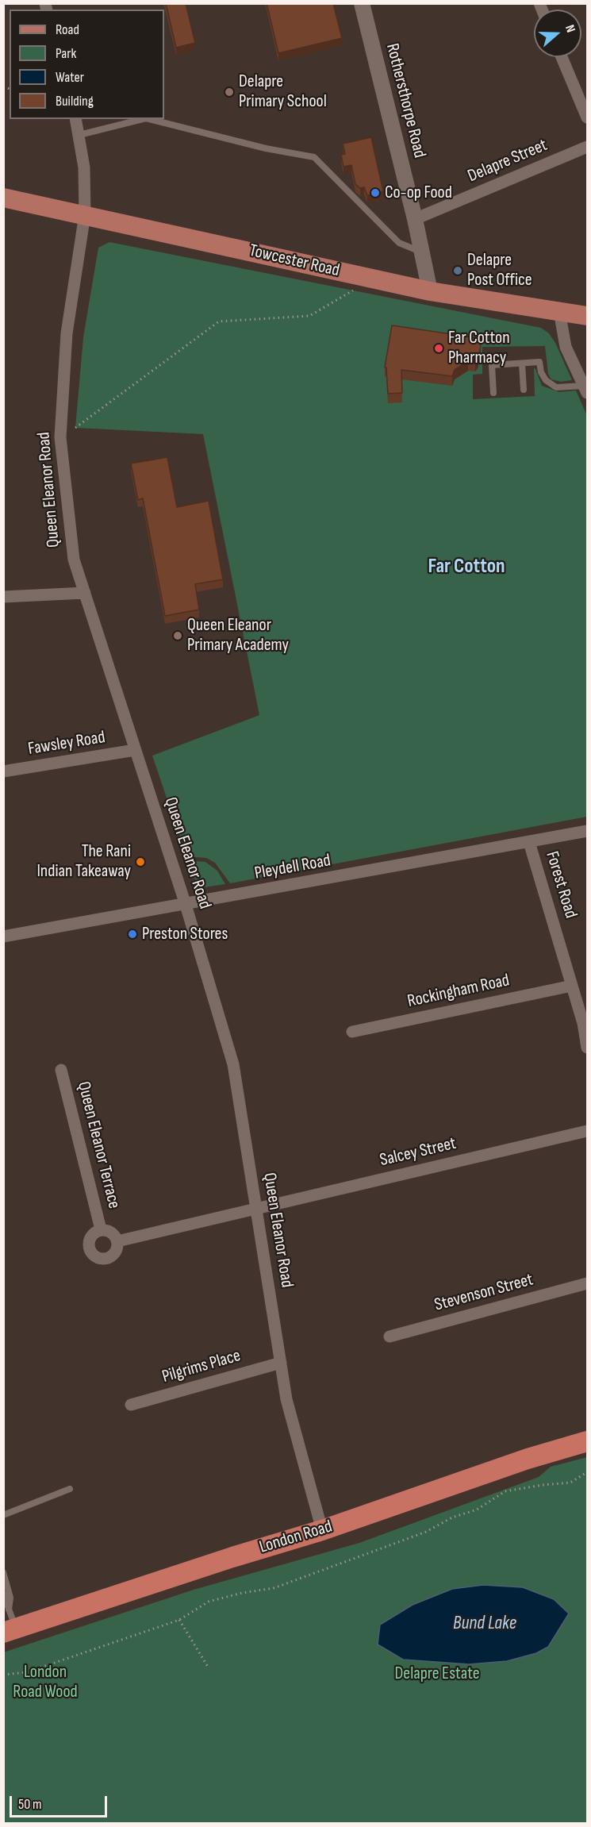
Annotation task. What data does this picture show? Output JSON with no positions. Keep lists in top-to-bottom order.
{
  "streets": {
    "highway": ["London Road"],
    "main road": ["Towcester Road"],
    "street": [
      "Rothersthorpe Road",
      "Delapre Street",
      "Queen Eleanor Road",
      "Fawsley Road",
      "Pleydell Road",
      "Forest Road",
      "Rockingham Road",
      "Queen Eleanor Terrace",
      "Salcey Street",
      "Stevenson Street",
      "Pilgrims Place"
    ]
  },
  "crossings": [
    ["Rothersthorpe Road", "Delapre Street"],
    ["Rothersthorpe Road", "Towcester Road"],
    ["Towcester Road", "Queen Eleanor Road"],
    ["Queen Eleanor Road", "Fawsley Road"],
    ["Queen Eleanor Road", "Pleydell Road"],
    ["Queen Eleanor Road", "Salcey Street"],
    ["Queen Eleanor Road", "Pilgrims Place"],
    ["Queen Eleanor Road", "London Road"],
    ["Pleydell Road", "Forest Road"],
    ["Forest Road", "Rockingham Road"]
  ],
  "districts": ["Far Cotton"],
  "water": ["Bund Lake"],
  "parks": ["London Road Wood", "Delapre Estate"],
  "places": [
    "Delapre Primary School",
    "Co-op Food",
    "Delapre Post Office",
    "Far Cotton Pharmacy",
    "Queen Eleanor Primary Academy",
    "The Rani Indian Takeaway",
    "Preston Stores"
  ],
  "legend": [
    "Road",
    "Park",
    "Water",
    "Building"
  ],
  "scale_bar": "50 m",
  "north": "right"
}
